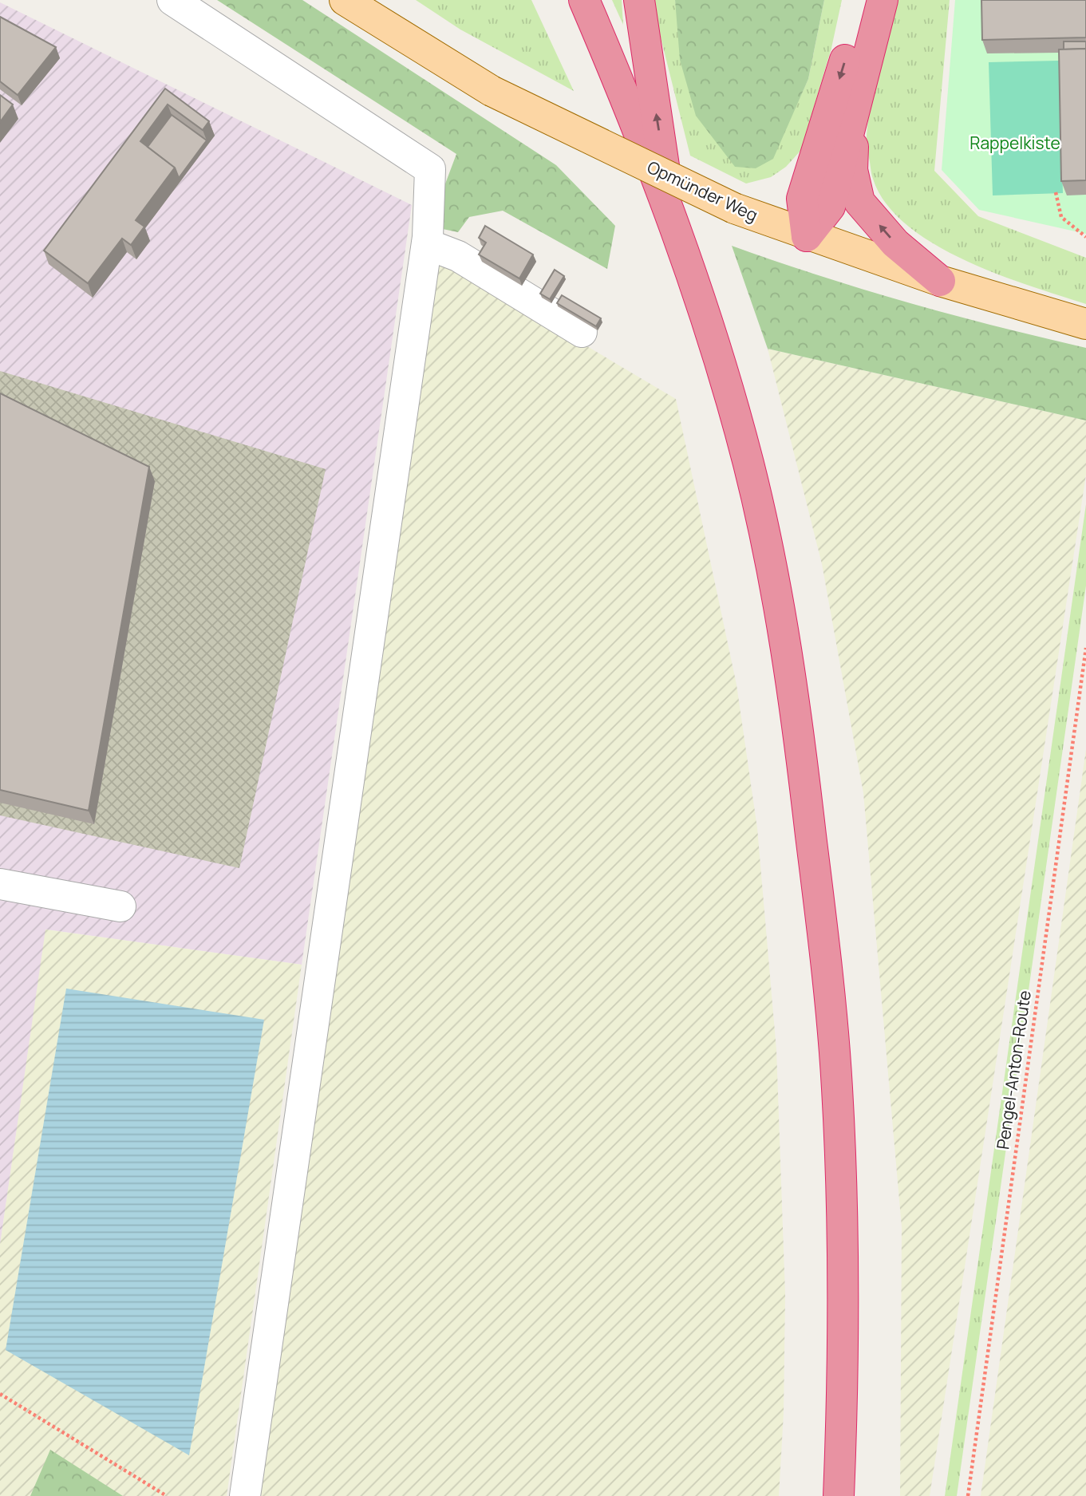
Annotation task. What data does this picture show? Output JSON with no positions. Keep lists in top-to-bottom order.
{
  "streets": {
    "main road": ["Opmünder Weg"],
    "path": ["Pengel-Anton-Route"]
  },
  "parks": ["Rappelkiste"]
}
